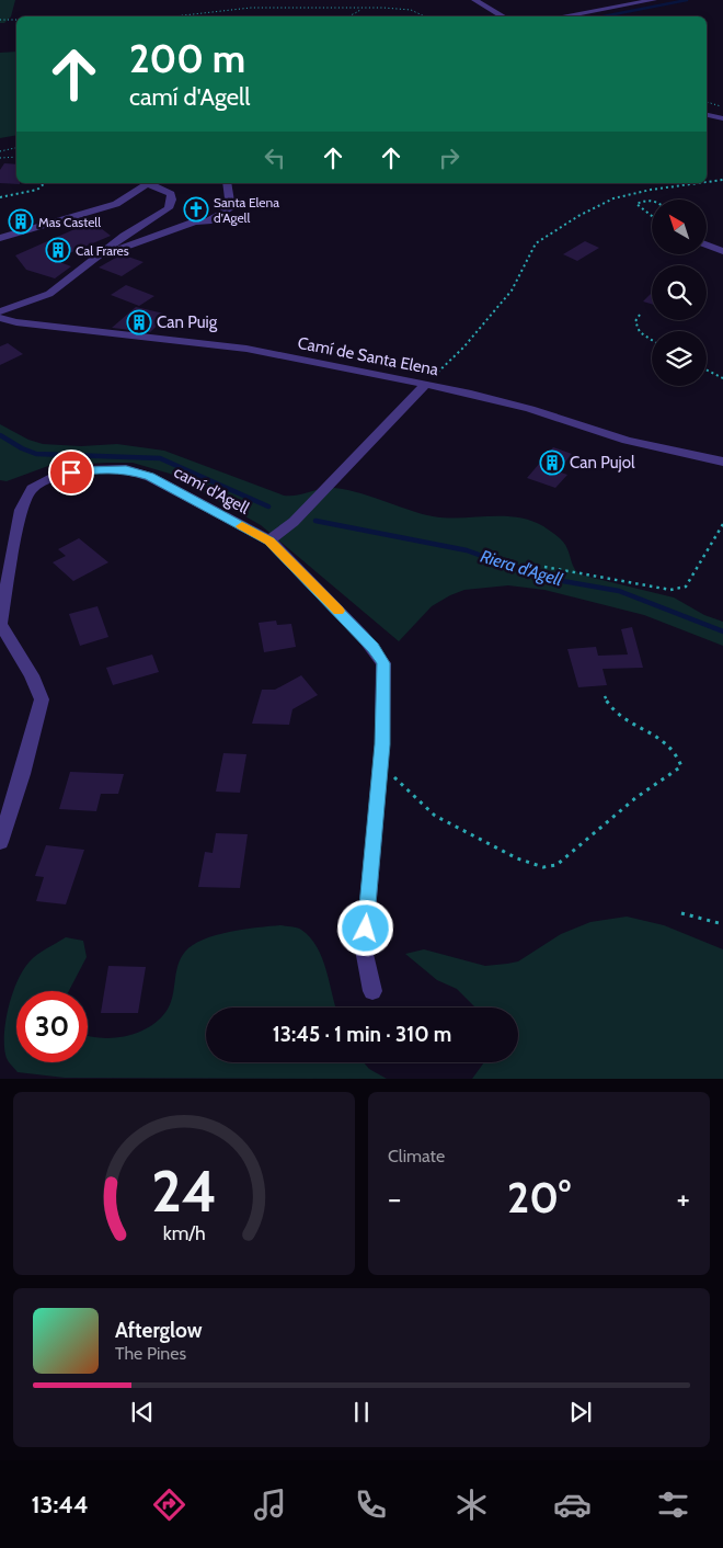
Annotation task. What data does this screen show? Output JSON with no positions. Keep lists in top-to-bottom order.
{
  "streets": {
    "street": ["Camí de Santa Elena", "camí d'Agell"]
  },
  "water": ["Riera d'Agell"],
  "places": {
    "church": ["Santa Elena d'Agell"],
    "building": [
      "Mas Castell",
      "Cal Frares",
      "Can Puig",
      "Can Pujol"
    ]
  },
  "north": "top left",
  "page": {
    "turn": ["200 m", "camí d'Agell"],
    "limit": "30",
    "trip": "13:45 · 1 min · 310 m",
    "tile": "Climate",
    "heat": ["−", "20°", "+"],
    "song": ["Afterglow", "The Pines"],
    "tabs": "13:44",
    "gauge": ["24", "km/h"]
  }
}
